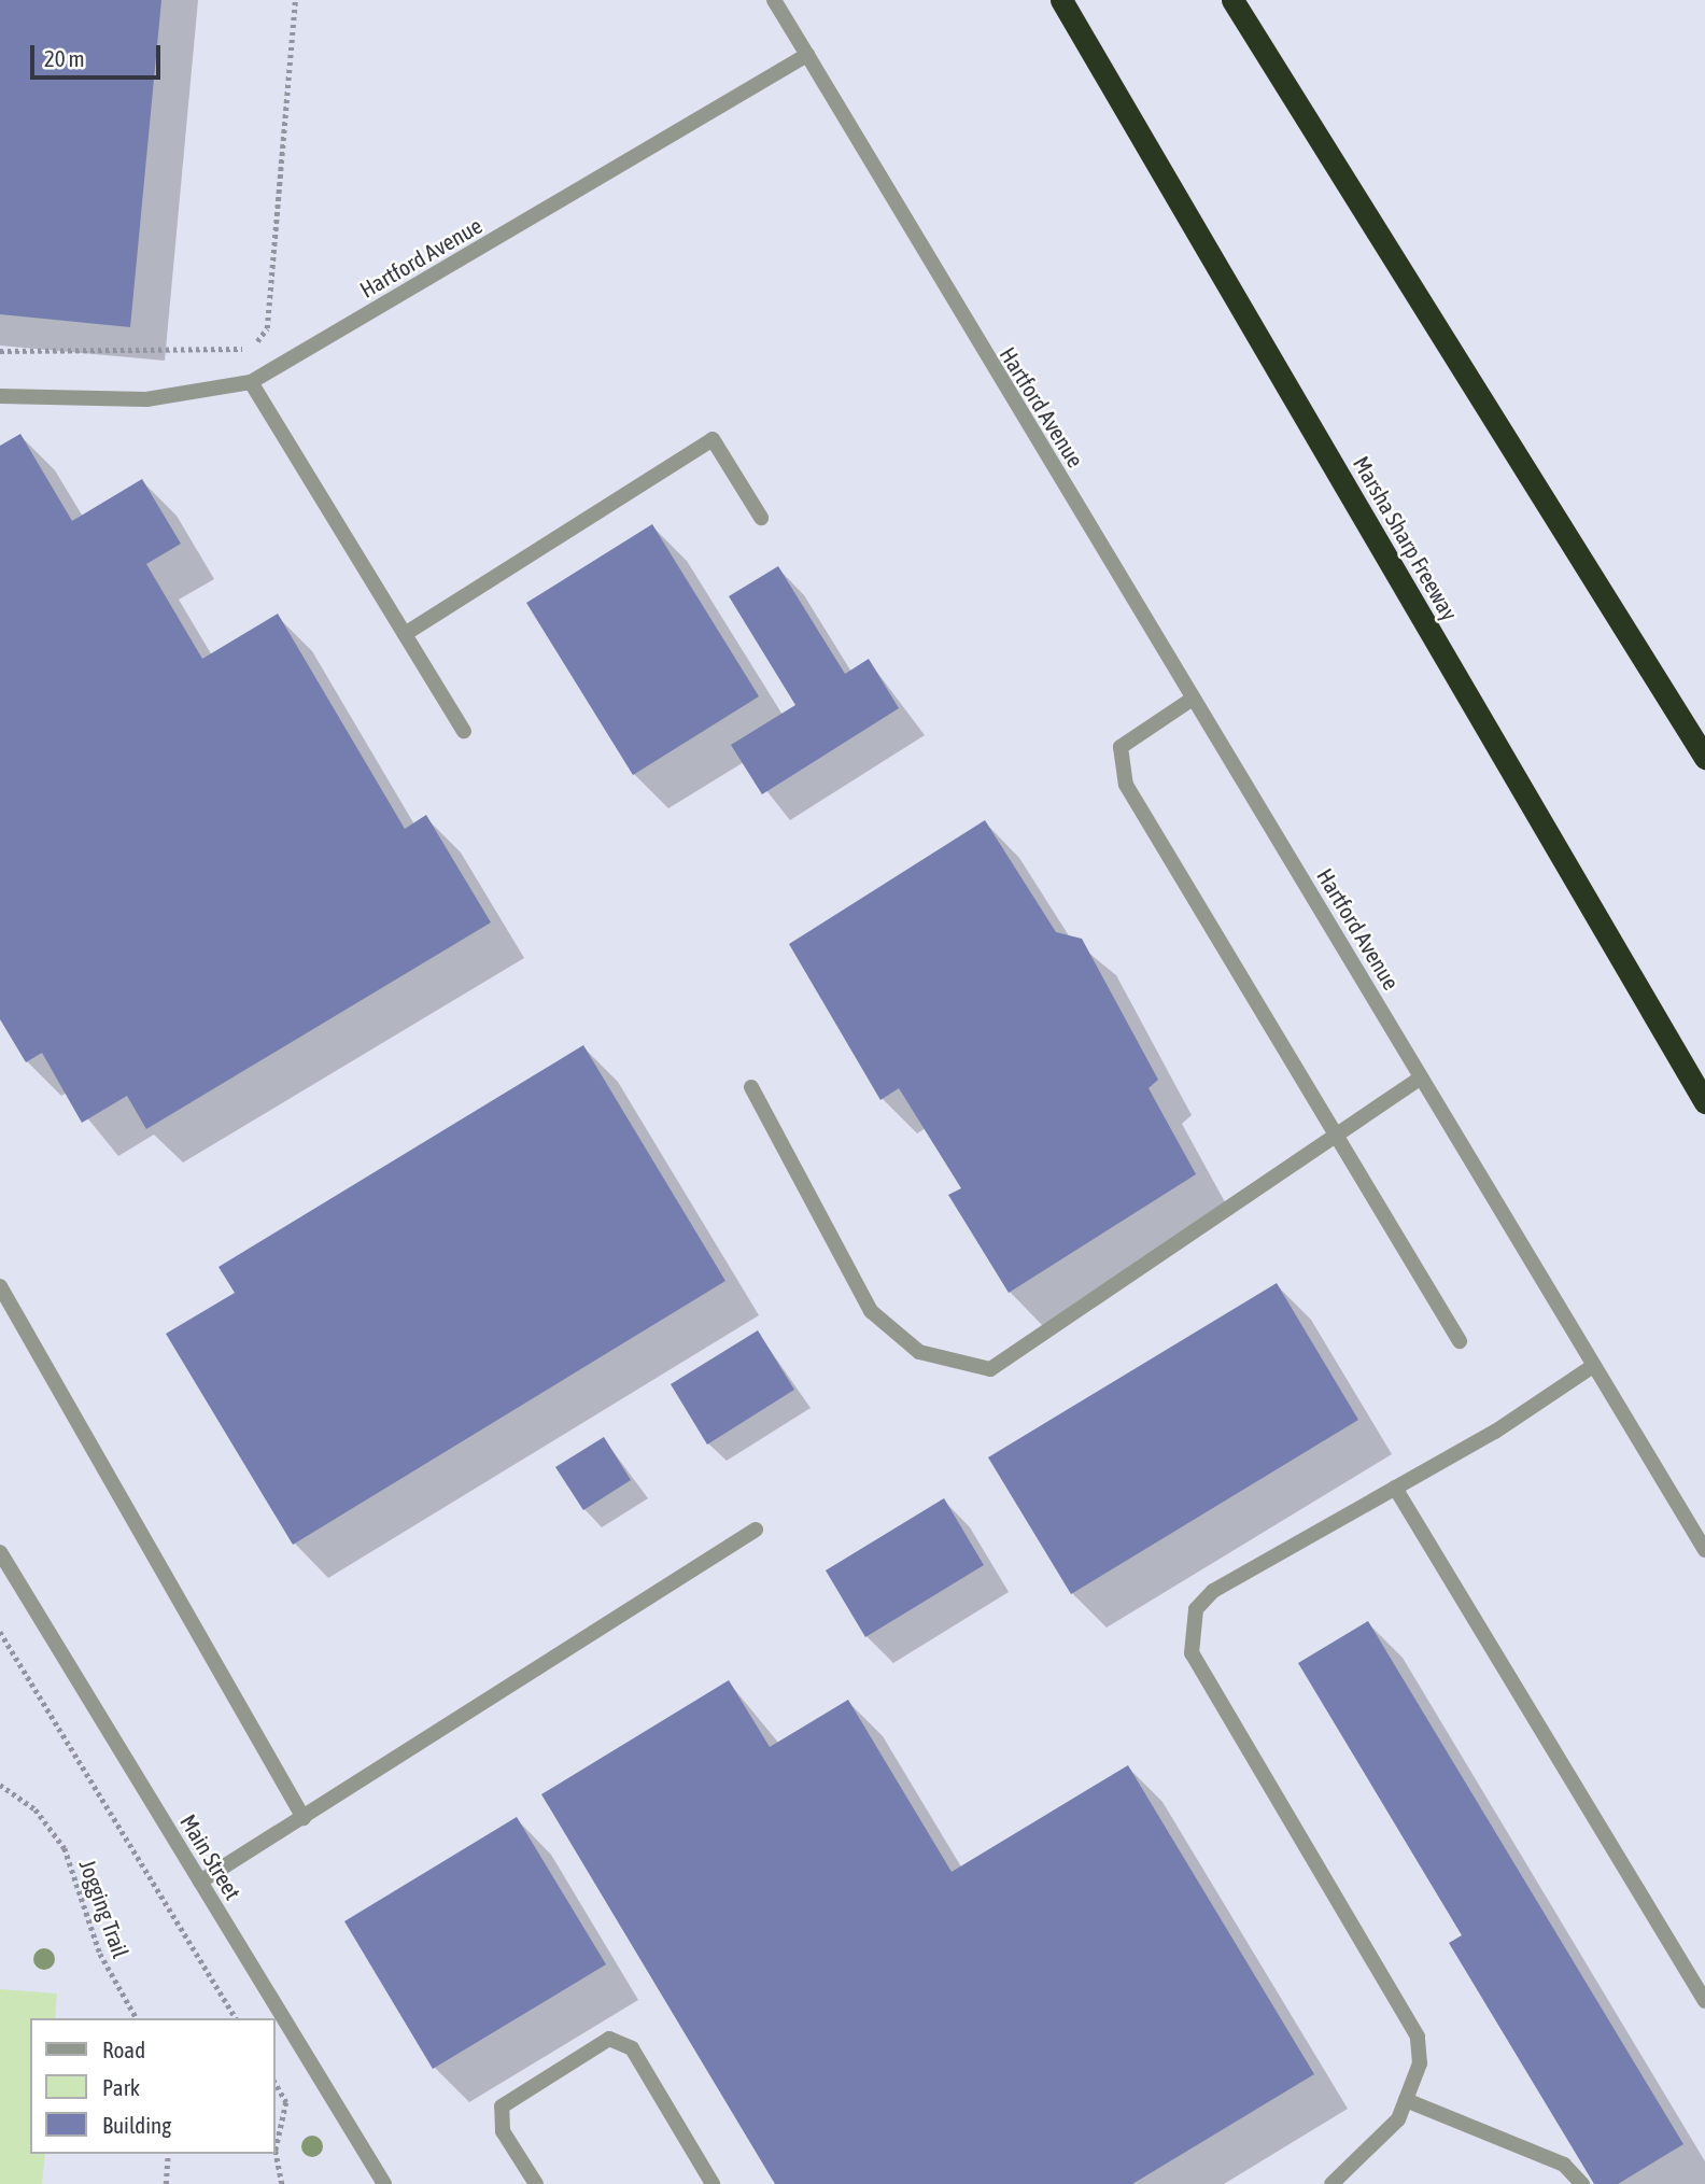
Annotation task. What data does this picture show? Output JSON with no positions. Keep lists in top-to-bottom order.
{
  "streets": {
    "highway": ["Marsha Sharp Freeway"],
    "street": ["Hartford Avenue", "Main Street"],
    "path": ["Jogging Trail"]
  },
  "legend": ["Road", "Park", "Building"],
  "scale_bar": "20 m"
}
